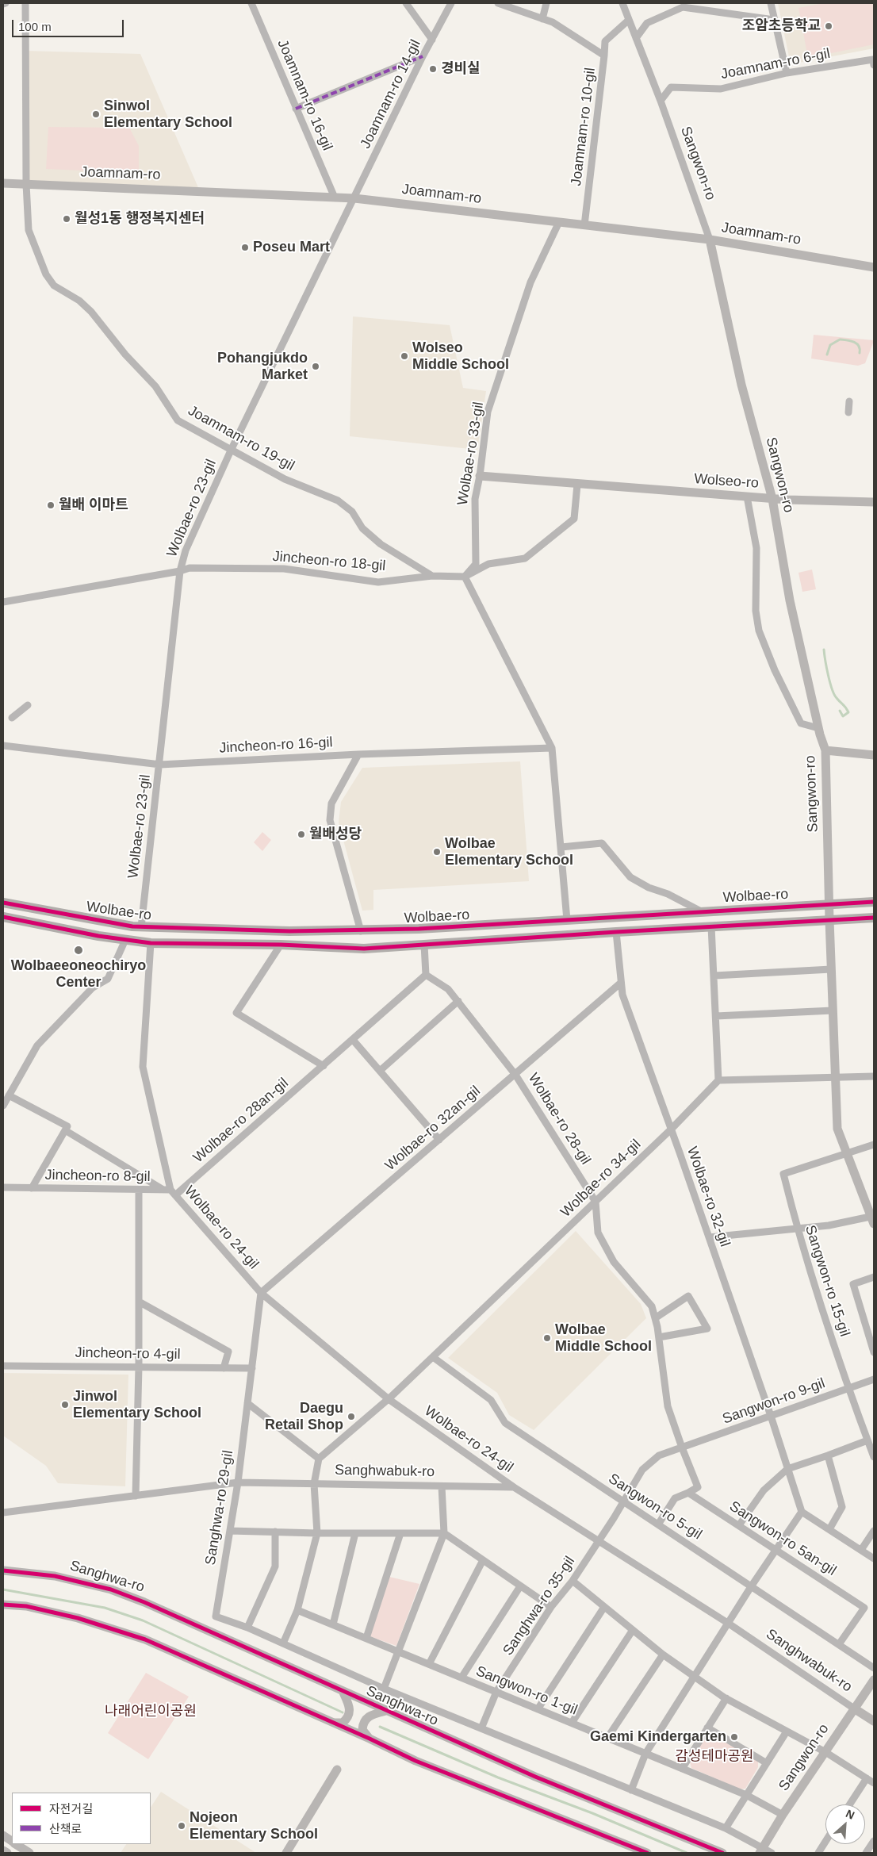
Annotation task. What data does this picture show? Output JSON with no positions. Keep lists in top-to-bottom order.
{
  "streets": {
    "main road": [
      "Sangwon-ro",
      "Joamnam-ro",
      "Wolseo-ro",
      "Wolbae-ro",
      "Sanghwabuk-ro",
      "Sanghwa-ro"
    ],
    "street": [
      "Joamnam-ro 6-gil",
      "Joamnam-ro 14-gil",
      "Joamnam-ro 16-gil",
      "Joamnam-ro 10-gil",
      "Joamnam-ro 19-gil",
      "Wolbae-ro 33-gil",
      "Wolbae-ro 23-gil",
      "Jincheon-ro 18-gil",
      "Jincheon-ro 16-gil",
      "Wolbae-ro 28-gil",
      "Wolbae-ro 28an-gil",
      "Wolbae-ro 32an-gil",
      "Jincheon-ro 8-gil",
      "Wolbae-ro 34-gil",
      "Wolbae-ro 32-gil",
      "Wolbae-ro 24-gil",
      "Sangwon-ro 15-gil",
      "Jincheon-ro 4-gil",
      "Sangwon-ro 9-gil",
      "Sangwon-ro 5-gil",
      "Sanghwa-ro 29-gil",
      "Sangwon-ro 5an-gil",
      "Sanghwa-ro 35-gil",
      "Sangwon-ro 1-gil"
    ]
  },
  "crossings": [
    ["Joamnam-ro 6-gil", "Sangwon-ro"],
    ["Joamnam-ro 14-gil", "Joamnam-ro"],
    ["Joamnam-ro 14-gil", "Wolbae-ro 23-gil"],
    ["Joamnam-ro 16-gil", "Joamnam-ro"],
    ["Joamnam-ro 10-gil", "Joamnam-ro"],
    ["Sangwon-ro", "Joamnam-ro"],
    ["Sangwon-ro", "Wolseo-ro"],
    ["Sangwon-ro", "Wolbae-ro"],
    ["Sangwon-ro", "Sangwon-ro 15-gil"],
    ["Sangwon-ro", "Sanghwabuk-ro"],
    ["Sangwon-ro", "Sangwon-ro 1-gil"],
    ["Joamnam-ro", "Joamnam-ro 19-gil"],
    ["Joamnam-ro", "Wolbae-ro 33-gil"],
    ["Joamnam-ro", "Wolbae-ro 23-gil"],
    ["Joamnam-ro 19-gil", "Wolbae-ro 23-gil"],
    ["Joamnam-ro 19-gil", "Jincheon-ro 18-gil"],
    ["Wolbae-ro 33-gil", "Wolseo-ro"],
    ["Wolbae-ro 33-gil", "Jincheon-ro 18-gil"],
    ["Wolbae-ro 23-gil", "Jincheon-ro 18-gil"],
    ["Wolbae-ro 23-gil", "Jincheon-ro 16-gil"],
    ["Wolbae-ro 23-gil", "Wolbae-ro"],
    ["Wolbae-ro", "Wolbae-ro 32-gil"],
    ["Wolbae-ro", "Wolbae-ro 24-gil"],
    ["Wolbae-ro 28-gil", "Wolbae-ro 28an-gil"],
    ["Wolbae-ro 28-gil", "Wolbae-ro 32an-gil"],
    ["Wolbae-ro 28-gil", "Wolbae-ro 34-gil"],
    ["Wolbae-ro 28-gil", "Sangwon-ro 9-gil"],
    ["Wolbae-ro 28an-gil", "Jincheon-ro 8-gil"],
    ["Wolbae-ro 28an-gil", "Wolbae-ro 24-gil"],
    ["Wolbae-ro 32an-gil", "Wolbae-ro 32-gil"],
    ["Wolbae-ro 32an-gil", "Wolbae-ro 24-gil"],
    ["Wolbae-ro 32an-gil", "Sanghwa-ro 29-gil"],
    ["Jincheon-ro 8-gil", "Wolbae-ro 24-gil"],
    ["Wolbae-ro 34-gil", "Wolbae-ro 32-gil"],
    ["Wolbae-ro 34-gil", "Wolbae-ro 24-gil"],
    ["Wolbae-ro 34-gil", "Sangwon-ro 5-gil"],
    ["Wolbae-ro 32-gil", "Sangwon-ro 9-gil"],
    ["Wolbae-ro 24-gil", "Sanghwabuk-ro"],
    ["Wolbae-ro 24-gil", "Sanghwa-ro 29-gil"],
    ["Sangwon-ro 15-gil", "Sangwon-ro 9-gil"],
    ["Jincheon-ro 4-gil", "Sanghwa-ro 29-gil"],
    ["Sangwon-ro 9-gil", "Sanghwabuk-ro"],
    ["Sangwon-ro 9-gil", "Sangwon-ro 5-gil"],
    ["Sangwon-ro 9-gil", "Sanghwa-ro 35-gil"],
    ["Sanghwabuk-ro", "Sanghwa-ro 29-gil"],
    ["Sanghwabuk-ro", "Sanghwa-ro 35-gil"],
    ["Sangwon-ro 5-gil", "Sangwon-ro 5an-gil"],
    ["Sanghwa-ro 35-gil", "Sangwon-ro 1-gil"]
  ],
  "parks": ["나래어린이공원", "감성테마공원"],
  "places": [
    "조암초등학교",
    "경비실",
    "Sinwol Elementary School",
    "월성1동 행정복지센터",
    "Poseu Mart",
    "Wolseo Middle School",
    "Pohangjukdo Market",
    "월배 이마트",
    "월배성당",
    "Wolbae Elementary School",
    "Wolbaeeoneochiryo Center",
    "Wolbae Middle School",
    "Jinwol Elementary School",
    "Daegu Retail Shop",
    "Gaemi Kindergarten",
    "Nojeon Elementary School"
  ],
  "legend": ["자전거길", "산책로"],
  "scale_bar": "100 m",
  "north": "top right"
}
